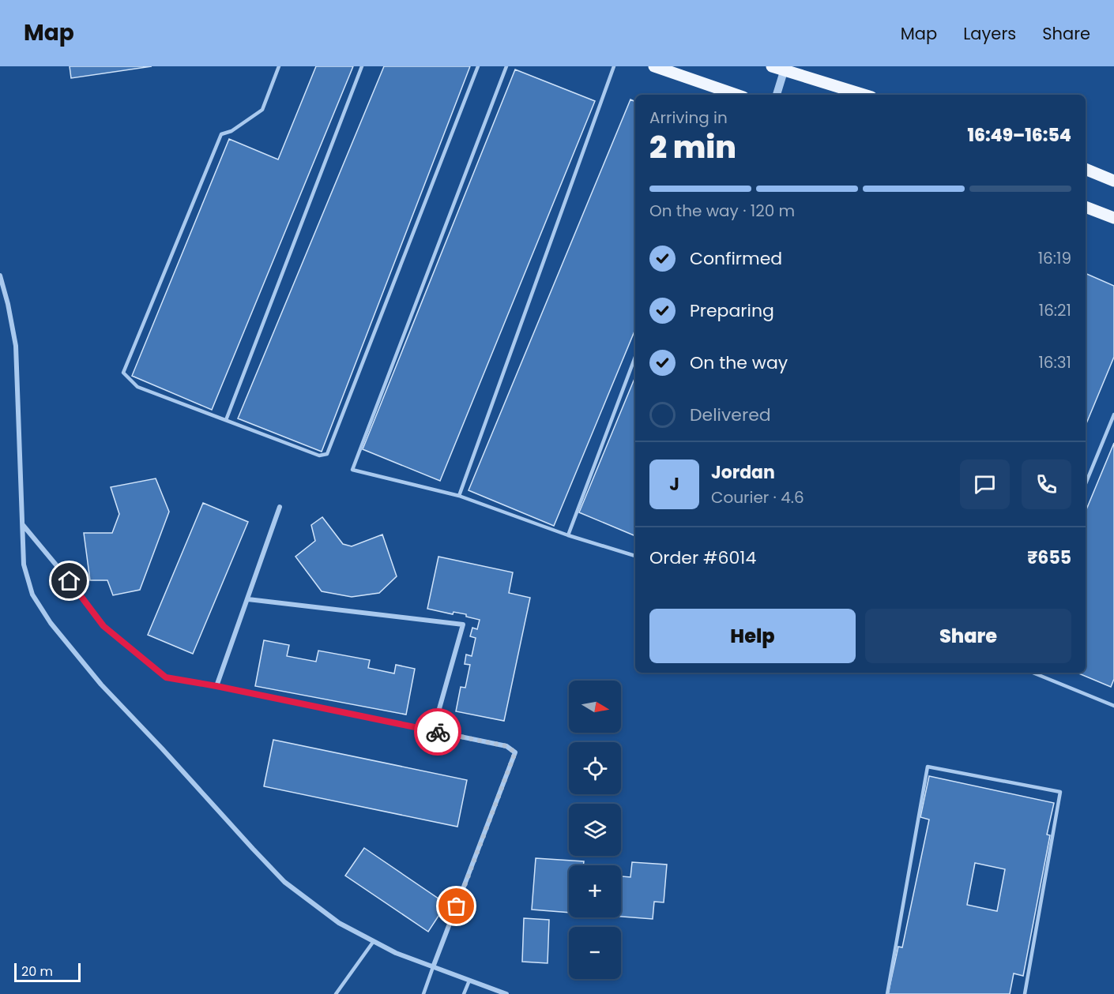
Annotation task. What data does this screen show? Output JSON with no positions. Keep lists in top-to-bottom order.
{
  "scale_bar": "20 m",
  "north": "right",
  "page": {
    "header": "Map",
    "nav": ["Map", "Layers", "Share"],
    "heading": ["2 min", "Arriving in", "16:49–16:54"],
    "panel": [
      "Jordan",
      "Courier · 4.6",
      "Order #6014",
      "₹655"
    ],
    "bar": "On the way · 120 m",
    "list": [
      ["Confirmed", "16:19"],
      ["Preparing", "16:21"],
      ["On the way", "16:31"],
      "Delivered"
    ],
    "round": "J",
    "buttons": ["Help", "Share"],
    "map_buttons": ["+", "−"],
    "scale": "20 m"
  }
}
